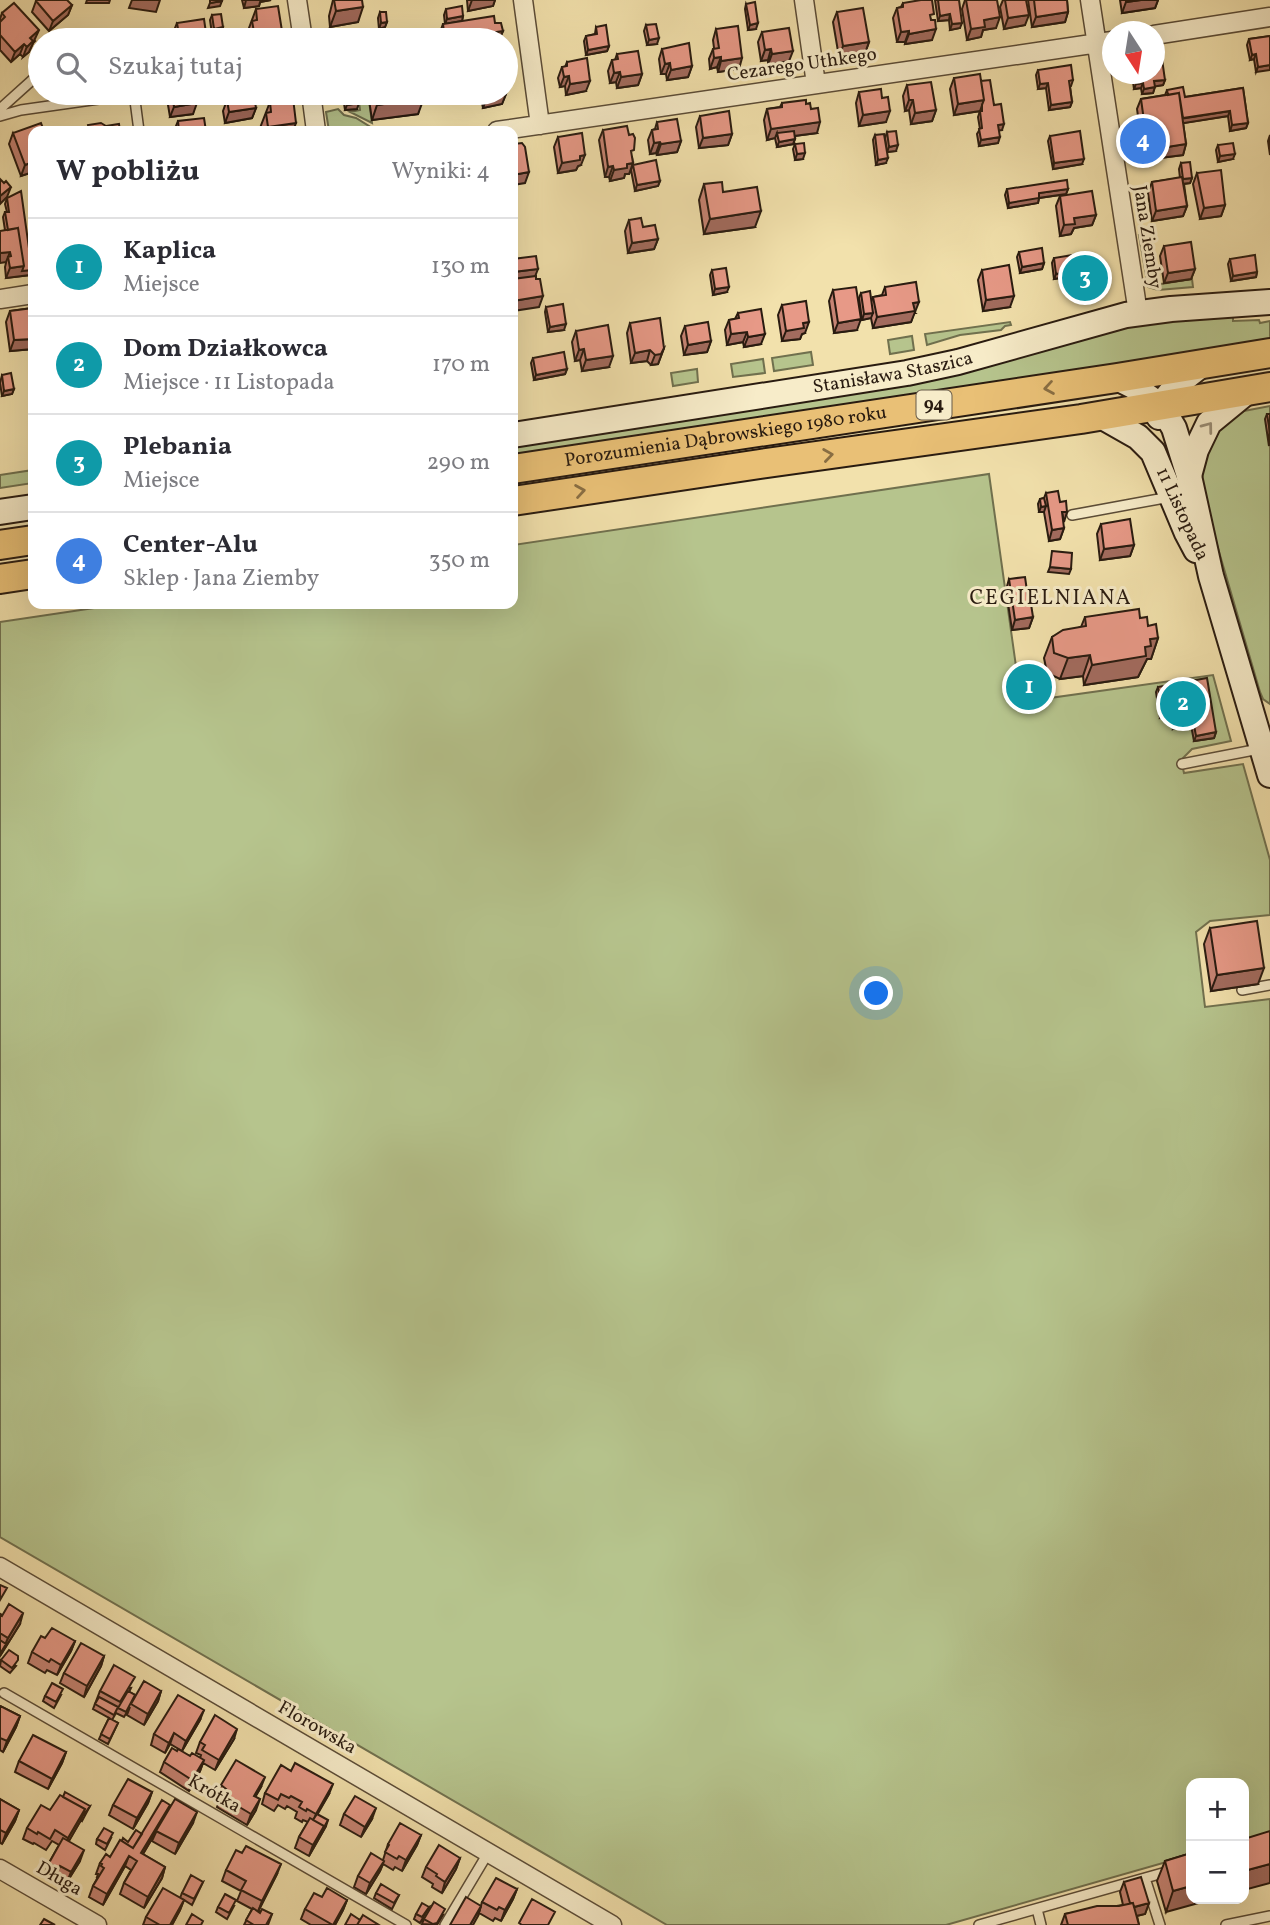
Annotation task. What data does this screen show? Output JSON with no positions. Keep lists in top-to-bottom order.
{
  "streets": {
    "main road": ["94", "Porozumienia Dąbrowskiego 1980 roku"],
    "street": [
      "Cezarego Uthkego",
      "Jana Ziemby",
      "Stanisława Staszica",
      "11 Listopada",
      "Florowska",
      "Długa"
    ],
    "lane": ["Krótka"]
  },
  "crossings": [
    ["Jana Ziemby", "Stanisława Staszica"],
    ["Porozumienia Dąbrowskiego 1980 roku", "11 Listopada"]
  ],
  "districts": ["CEGIELNIANA"],
  "north": "bottom",
  "page": {
    "search": "Szukaj tutaj",
    "pins": [
      "4",
      "3",
      "1",
      "2"
    ],
    "heading": ["W pobliżu", "Wyniki: 4"],
    "list": [
      {
        "mark": "1",
        "name": "Kaplica",
        "note": "Miejsce",
        "value": "130 m"
      },
      {
        "mark": "2",
        "name": "Dom Działkowca",
        "note": "Miejsce · 11 Listopada",
        "value": "170 m"
      },
      {
        "mark": "3",
        "name": "Plebania",
        "note": "Miejsce",
        "value": "290 m"
      },
      {
        "mark": "4",
        "name": "Center-Alu",
        "note": "Sklep · Jana Ziemby",
        "value": "350 m"
      }
    ],
    "map_buttons": ["+", "−"]
  }
}
